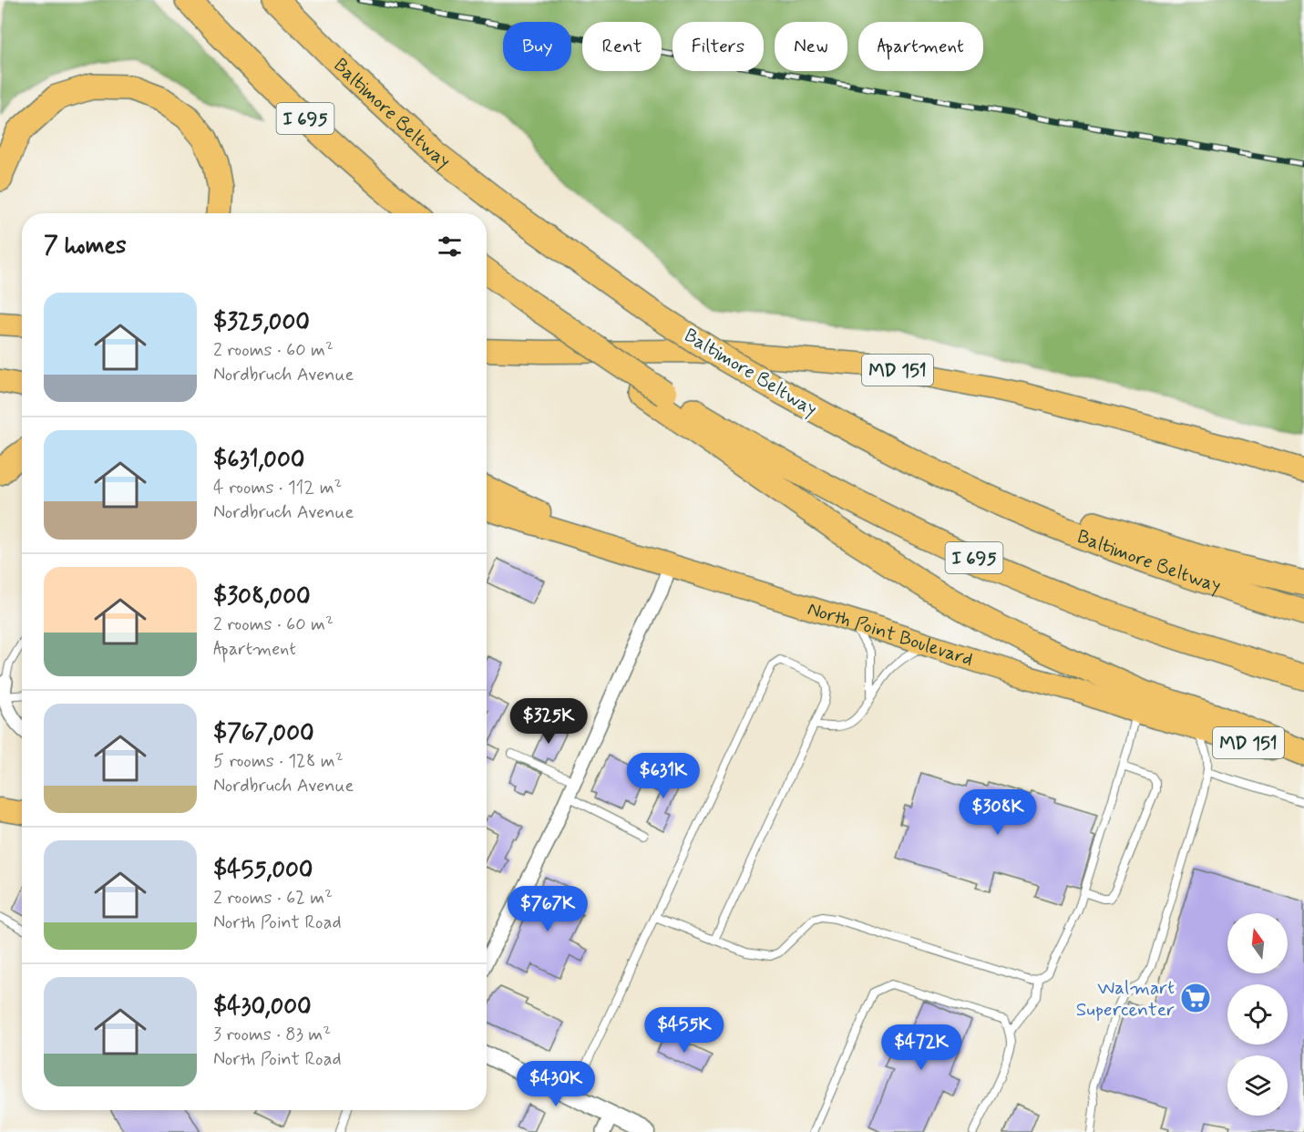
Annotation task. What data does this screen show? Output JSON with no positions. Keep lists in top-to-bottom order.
{
  "streets": {
    "highway": ["Baltimore Beltway", "I 695"],
    "main road": ["MD 151", "North Point Boulevard"]
  },
  "places": {
    "supermarket": ["Walmart Supercenter"]
  },
  "north": "top",
  "page": {
    "chip": [
      "Buy",
      "Rent",
      "Filters",
      "New",
      "Apartment"
    ],
    "heading": "7 homes",
    "list": [
      {
        "name": "$325,000",
        "note": "2 rooms · 60 m² · Nordbruch Avenue"
      },
      {
        "name": "$631,000",
        "note": "4 rooms · 112 m² · Nordbruch Avenue"
      },
      {
        "name": "$308,000",
        "note": "2 rooms · 60 m² · Apartment"
      },
      {
        "name": "$767,000",
        "note": "5 rooms · 128 m² · Nordbruch Avenue"
      },
      {
        "name": "$455,000",
        "note": "2 rooms · 62 m² · North Point Road"
      },
      {
        "name": "$430,000",
        "note": "3 rooms · 83 m² · North Point Road"
      }
    ],
    "price": [
      "$325K",
      "$631K",
      "$308K",
      "$767K",
      "$455K",
      "$472K",
      "$430K"
    ]
  }
}
